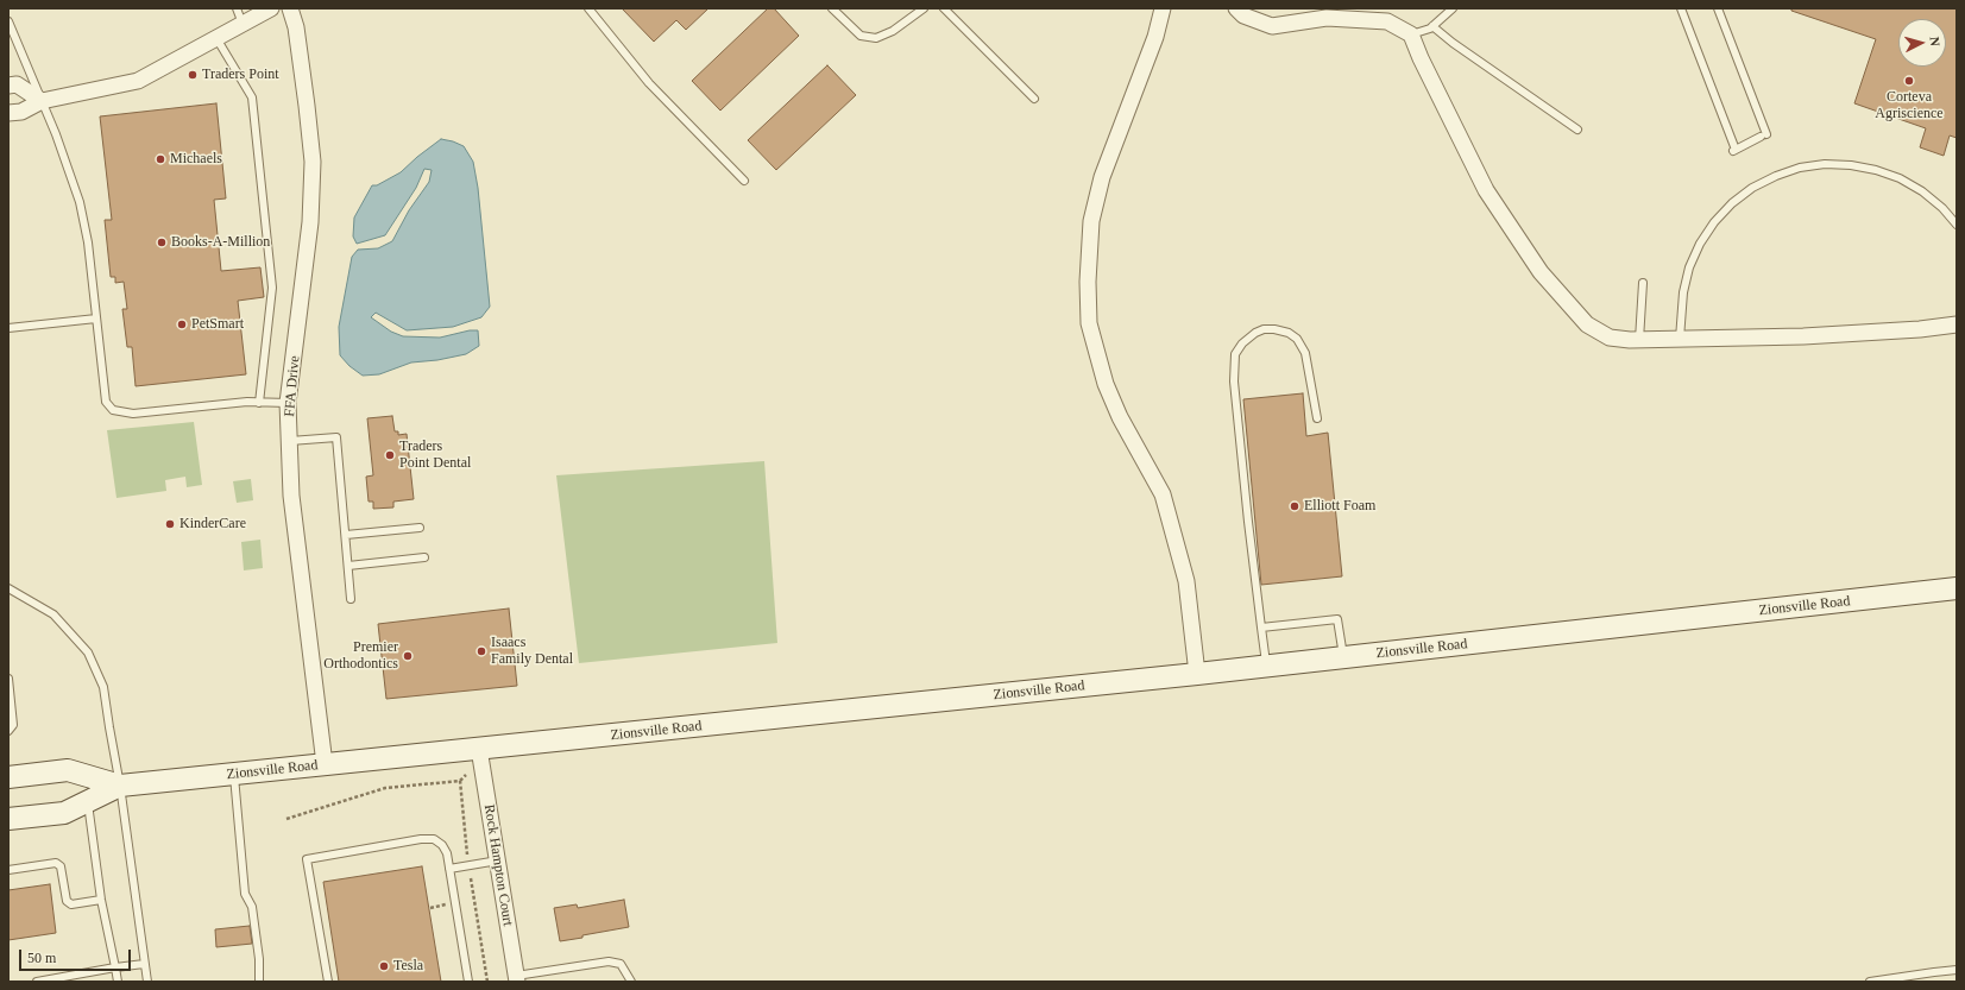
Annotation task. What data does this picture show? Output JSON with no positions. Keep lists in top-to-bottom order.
{
  "streets": {
    "main road": ["Zionsville Road"],
    "street": ["FFA Drive", "Rock Hampton Court"]
  },
  "crossings": [
    ["FFA Drive", "Zionsville Road"],
    ["Zionsville Road", "Rock Hampton Court"]
  ],
  "places": [
    "Traders Point",
    "Corteva Agriscience",
    "Michaels",
    "Books-A-Million",
    "PetSmart",
    "Traders Point Dental",
    "Elliott Foam",
    "KinderCare",
    "Isaacs Family Dental",
    "Premier Orthodontics",
    "Tesla"
  ],
  "scale_bar": "50 m",
  "north": "right"
}
